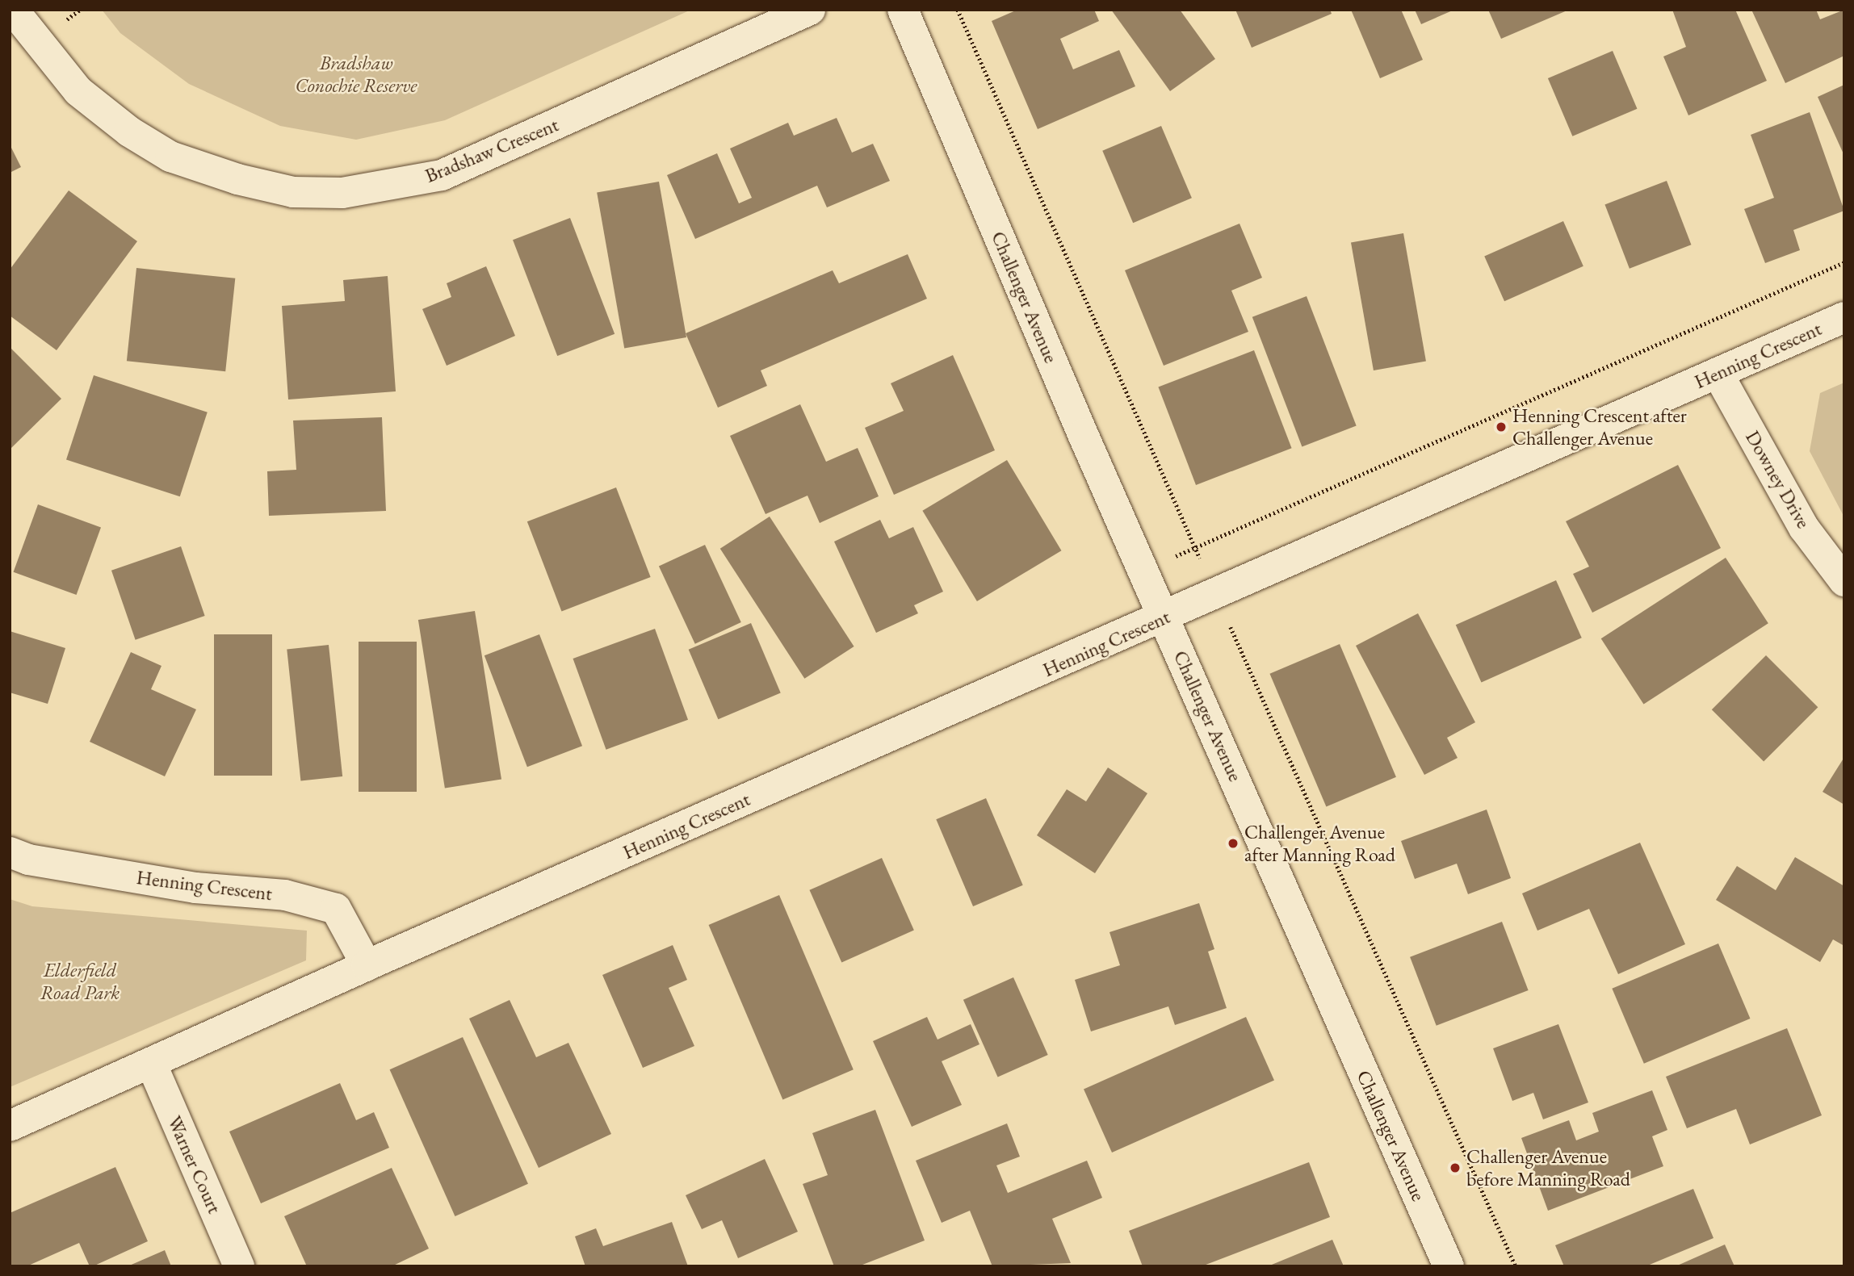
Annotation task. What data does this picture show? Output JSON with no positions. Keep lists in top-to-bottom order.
{
  "streets": {
    "street": [
      "Bradshaw Crescent",
      "Challenger Avenue",
      "Henning Crescent",
      "Downey Drive",
      "Warner Court"
    ]
  },
  "crossings": [
    ["Challenger Avenue", "Henning Crescent"],
    ["Henning Crescent", "Downey Drive"],
    ["Henning Crescent", "Warner Court"]
  ],
  "parks": ["Bradshaw Conochie Reserve", "Elderfield Road Park"],
  "places": ["Henning Crescent after Challenger Avenue", "Challenger Avenue after Manning Road", "Challenger Avenue before Manning Road"]
}
